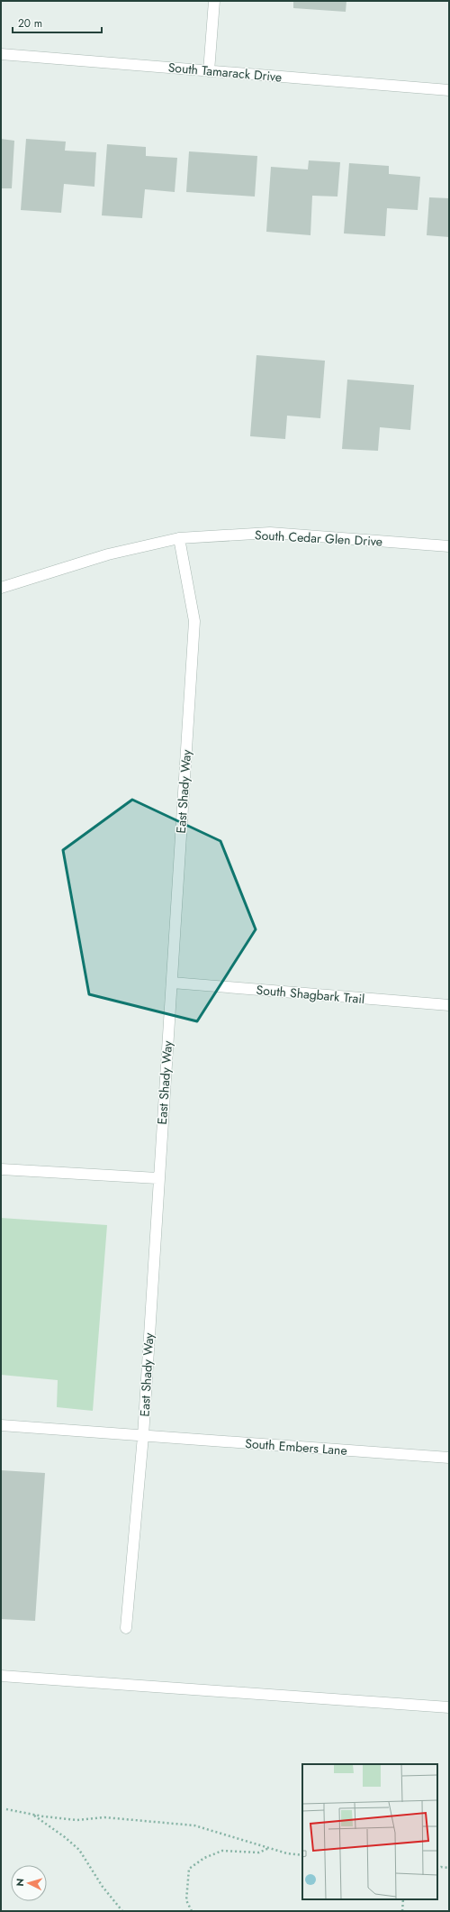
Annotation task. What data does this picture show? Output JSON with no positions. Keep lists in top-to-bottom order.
{
  "streets": {
    "street": [
      "South Tamarack Drive",
      "South Cedar Glen Drive",
      "East Shady Way",
      "South Shagbark Trail",
      "South Embers Lane"
    ]
  },
  "crossings": [
    ["South Cedar Glen Drive", "East Shady Way"],
    ["East Shady Way", "South Shagbark Trail"],
    ["East Shady Way", "South Embers Lane"]
  ],
  "scale_bar": "20 m",
  "north": "left"
}
